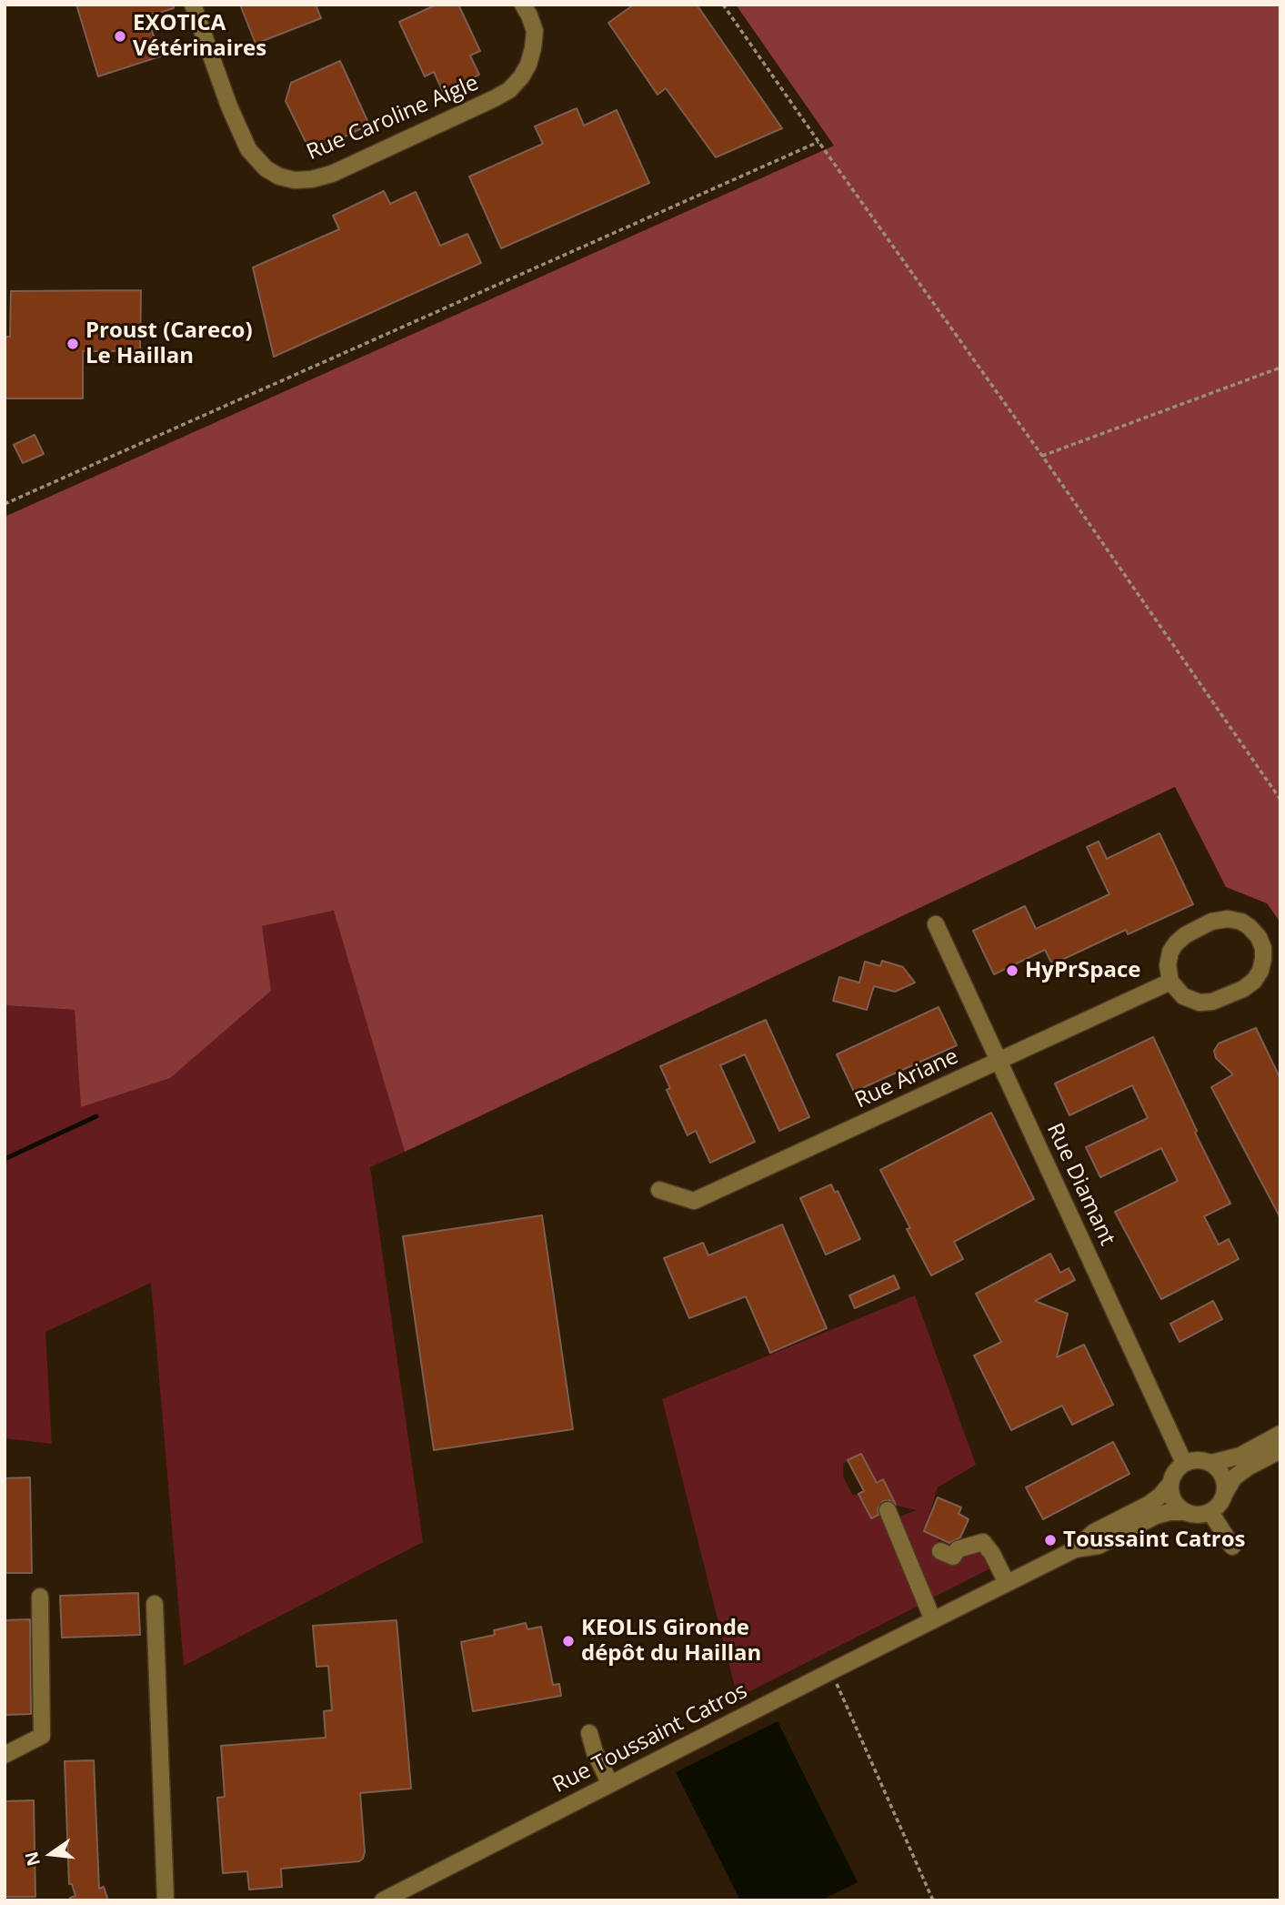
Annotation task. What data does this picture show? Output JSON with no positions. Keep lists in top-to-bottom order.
{
  "streets": {
    "street": [
      "Rue Caroline Aigle",
      "Rue Ariane",
      "Rue Diamant",
      "Rue Toussaint Catros"
    ]
  },
  "crossings": [
    ["Rue Ariane", "Rue Diamant"],
    ["Rue Diamant", "Rue Toussaint Catros"]
  ],
  "places": [
    "EXOTICA Vétérinaires",
    "Proust (Careco) Le Haillan",
    "HyPrSpace",
    "Toussaint Catros",
    "KEOLIS Gironde dépôt du Haillan"
  ],
  "north": "left"
}
